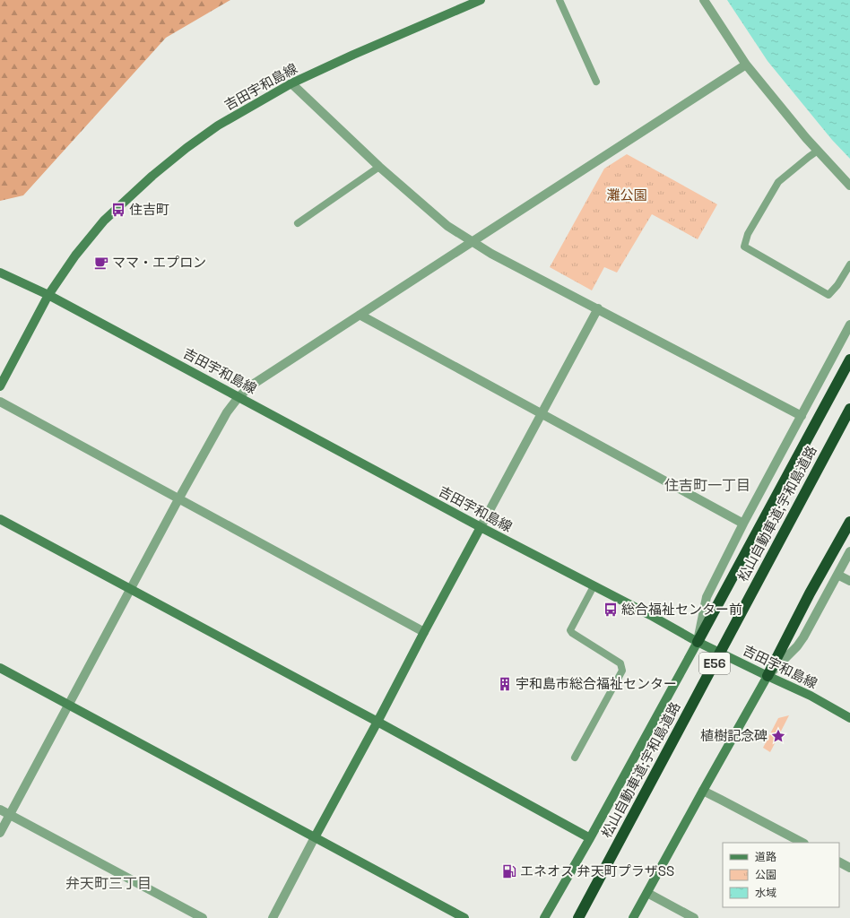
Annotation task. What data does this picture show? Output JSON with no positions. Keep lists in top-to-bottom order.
{
  "streets": {
    "highway": ["松山自動車道;宇和島道路", "E56"],
    "street": ["吉田宇和島線"]
  },
  "districts": ["住吉町一丁目", "弁天町三丁目"],
  "parks": ["灘公園"],
  "places": {
    "bus stop": ["住吉町", "総合福祉センター前"],
    "cafe": ["ママ・エプロン"],
    "building": ["宇和島市総合福祉センター"],
    "place": ["植樹記念碑"],
    "fuel station": ["エネオス 弁天町プラザSS"]
  },
  "legend": ["道路", "公園", "水域"]
}
